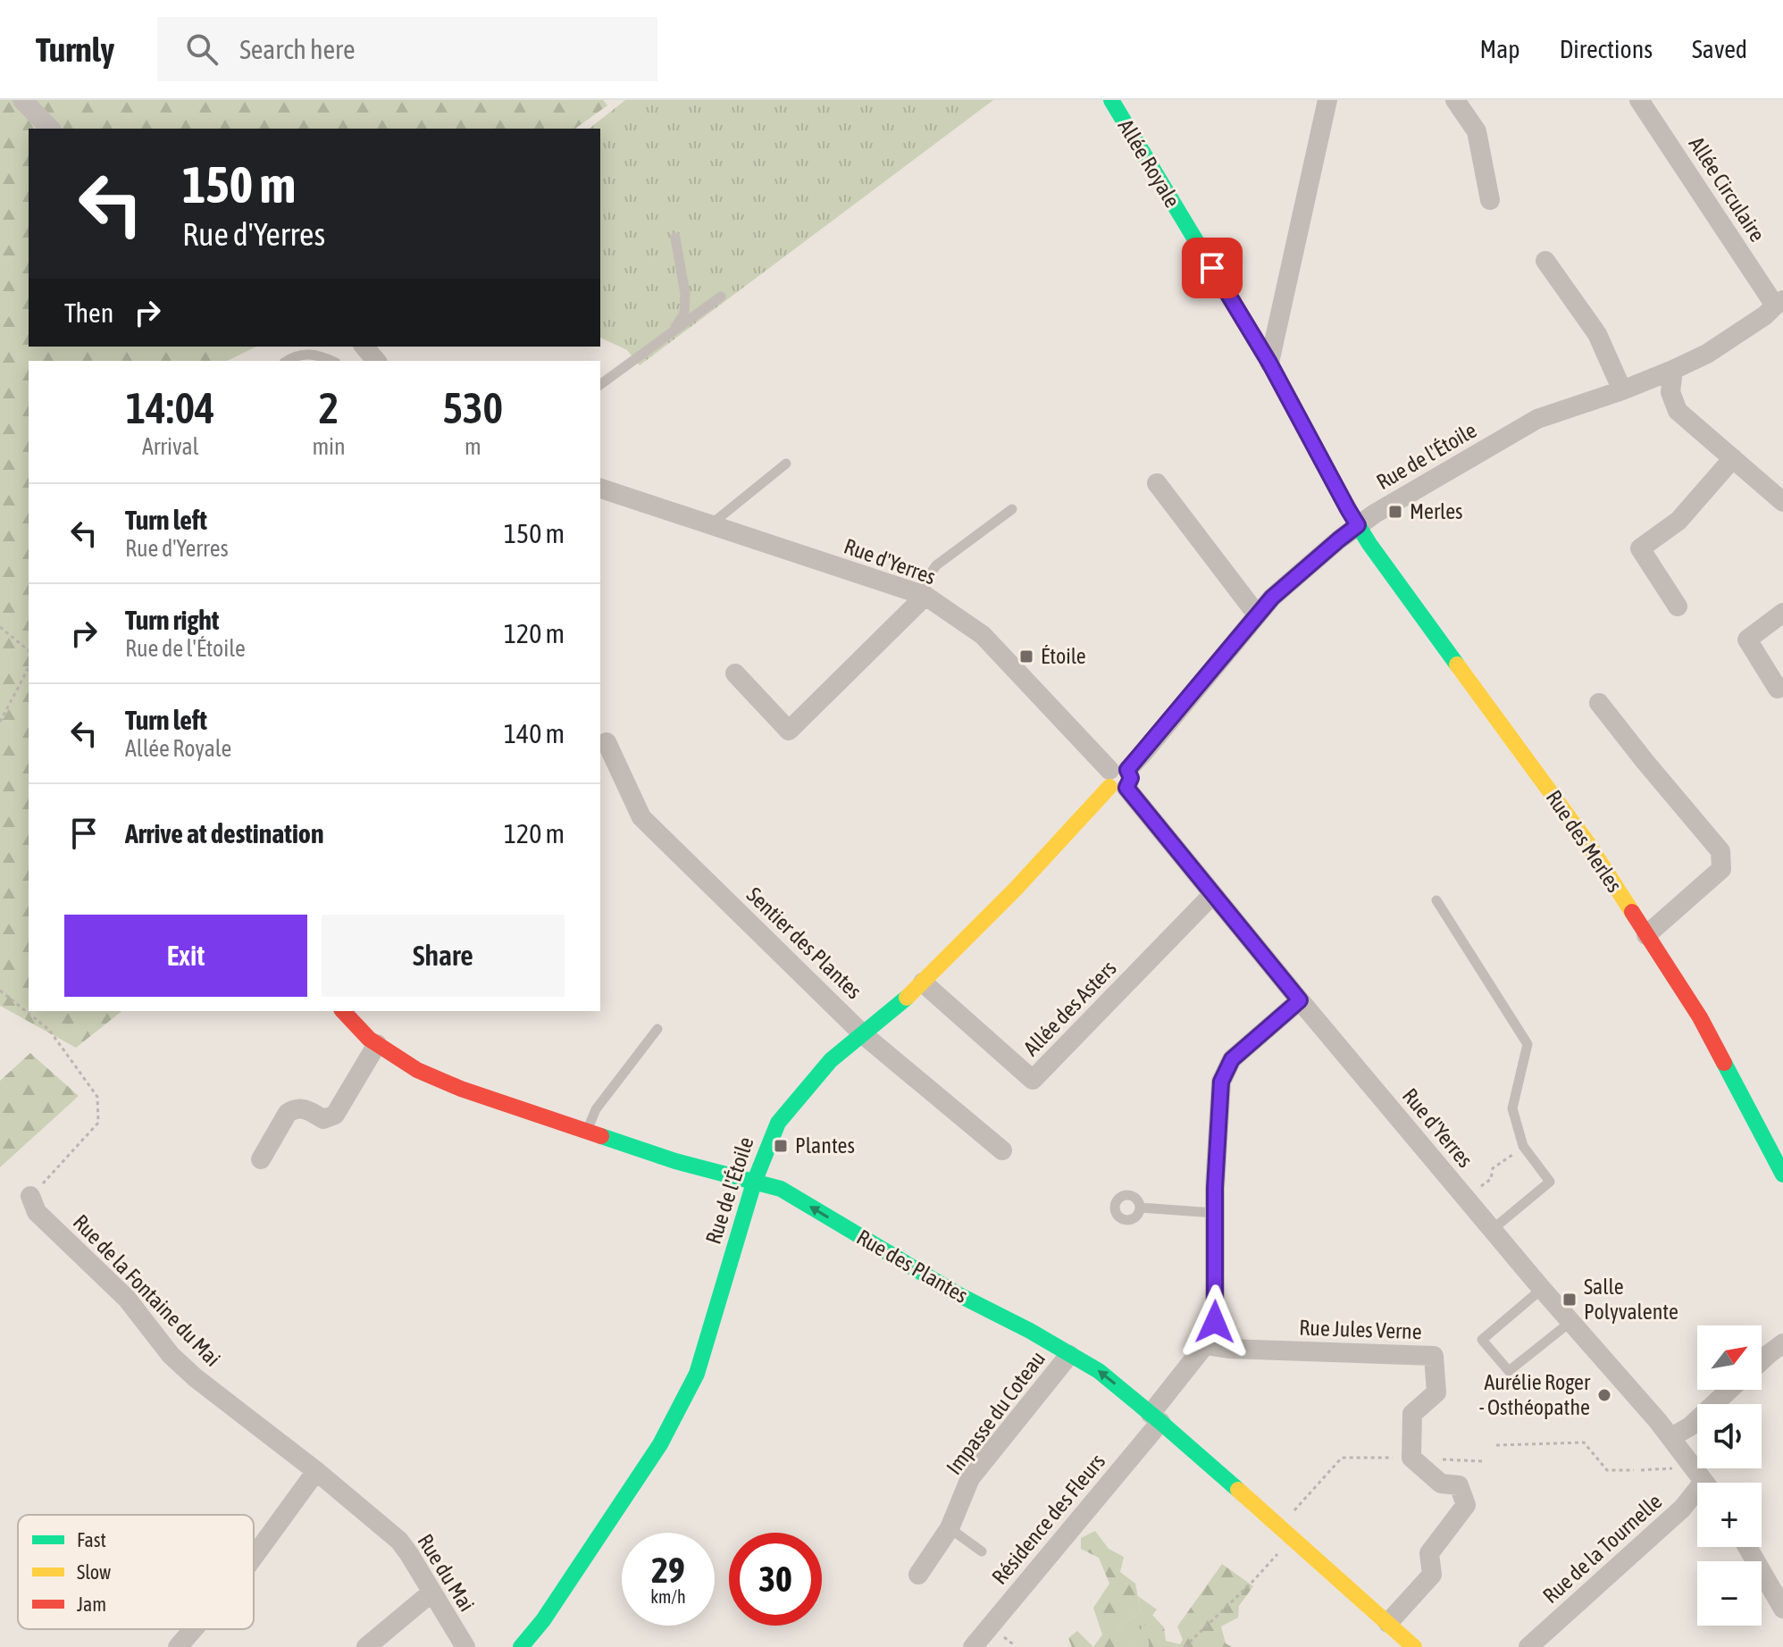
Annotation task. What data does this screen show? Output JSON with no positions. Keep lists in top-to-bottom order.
{
  "streets": {
    "street": [
      "Allée Royale",
      "Allée Circulaire",
      "Rue de l'Étoile",
      "Rue d'Yerres",
      "Rue des Merles",
      "Sentier des Plantes",
      "Allée des Asters",
      "Rue des Plantes",
      "Rue de la Fontaine du Mai",
      "Rue Jules Verne",
      "Impasse du Coteau",
      "Résidence des Fleurs",
      "Rue de la Tournelle",
      "Rue du Mai"
    ]
  },
  "crossings": [
    ["Allée Royale", "Rue de l'Étoile"],
    ["Allée Royale", "Rue des Merles"],
    ["Allée Circulaire", "Rue de l'Étoile"],
    ["Rue de l'Étoile", "Rue d'Yerres"],
    ["Rue de l'Étoile", "Rue des Merles"],
    ["Rue de l'Étoile", "Sentier des Plantes"],
    ["Rue de l'Étoile", "Allée des Asters"],
    ["Rue de l'Étoile", "Rue des Plantes"],
    ["Rue d'Yerres", "Allée des Asters"],
    ["Rue d'Yerres", "Rue de la Tournelle"],
    ["Rue des Plantes", "Impasse du Coteau"],
    ["Rue des Plantes", "Résidence des Fleurs"],
    ["Rue de la Fontaine du Mai", "Rue du Mai"],
    ["Rue Jules Verne", "Résidence des Fleurs"]
  ],
  "one_way": ["Rue des Plantes"],
  "places": {
    "transit": [
      "Merles",
      "Étoile",
      "Plantes",
      "Salle Polyvalente"
    ],
    "other": ["Aurélie Roger - Osthéopathe"]
  },
  "legend": ["Fast", "Slow", "Jam"],
  "north": "top right",
  "page": {
    "header": "Turnly",
    "search": "Search here",
    "nav": ["Map", "Directions", "Saved"],
    "turn": ["150 m", "Rue d'Yerres"],
    "then": "Then",
    "eta": [
      "14:04",
      "Arrival",
      "2",
      "min",
      "530",
      "m"
    ],
    "list": [
      {
        "name": "Turn left",
        "note": "Rue d'Yerres",
        "value": "150 m"
      },
      {
        "name": "Turn right",
        "note": "Rue de l'Étoile",
        "value": "120 m"
      },
      {
        "name": "Turn left",
        "note": "Allée Royale",
        "value": "140 m"
      },
      {
        "name": "Arrive at destination",
        "value": "120 m"
      }
    ],
    "buttons": ["Exit", "Share"],
    "map_buttons": ["+", "−"],
    "speed": "29 km/h",
    "limit": "30"
  }
}
